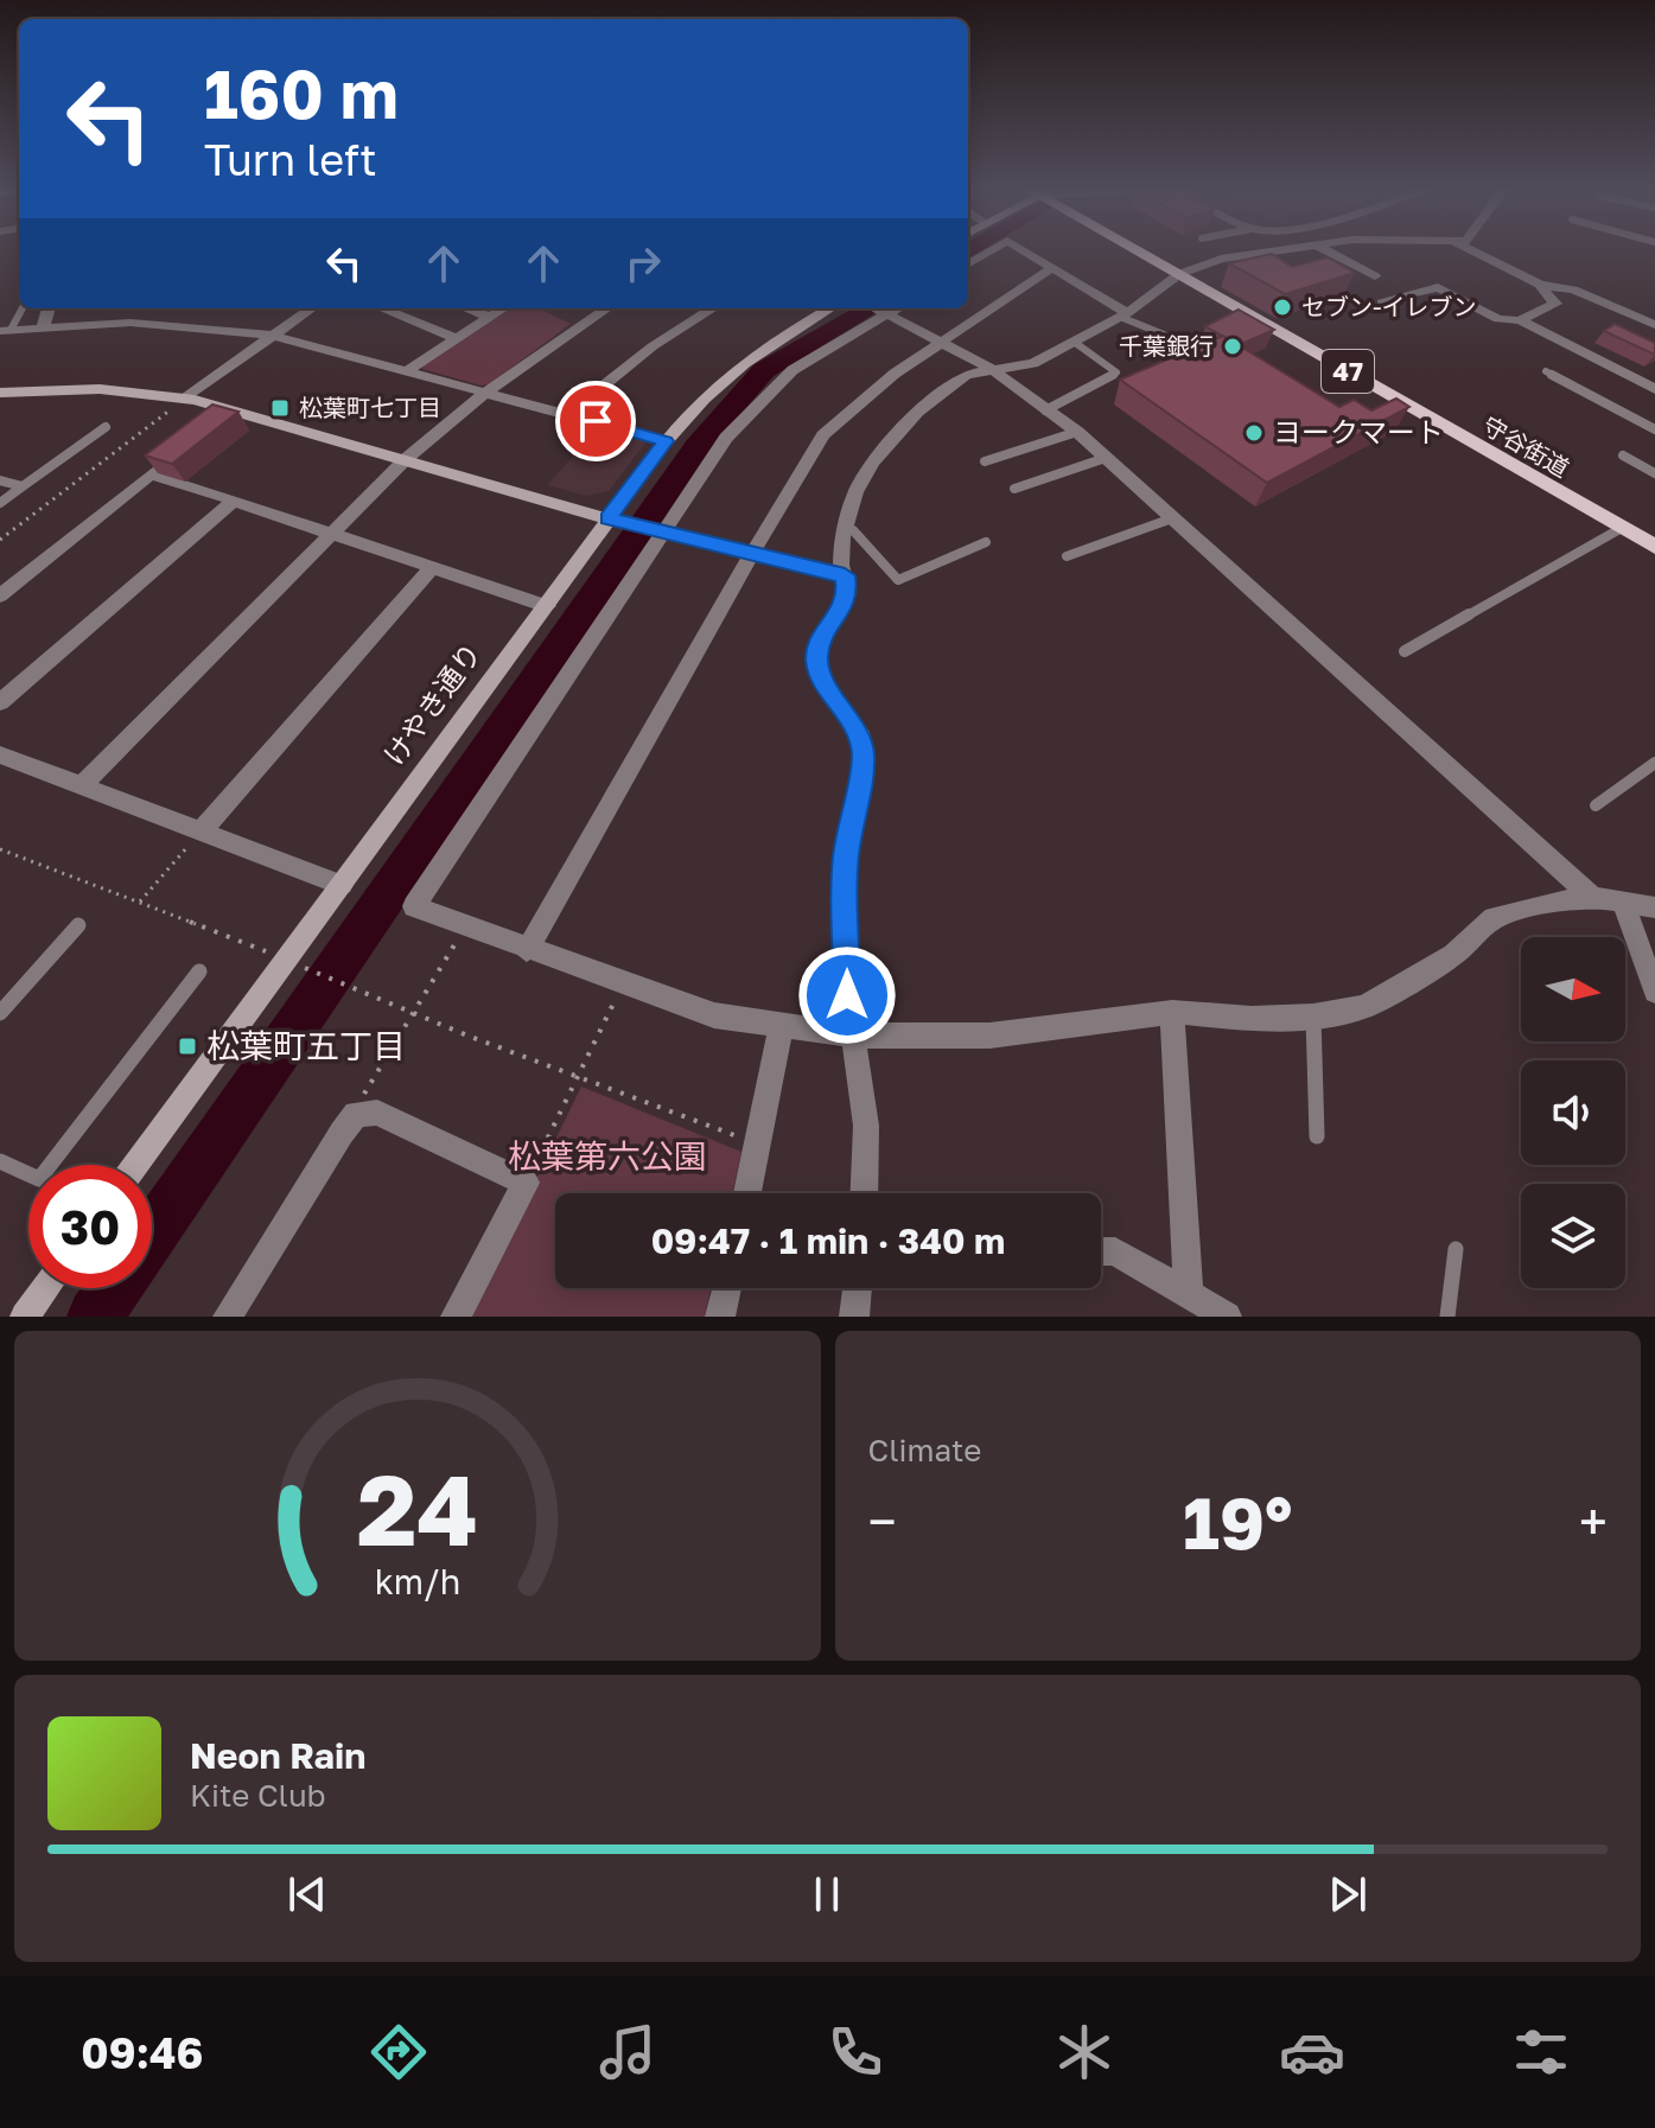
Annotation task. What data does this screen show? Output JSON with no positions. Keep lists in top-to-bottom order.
{
  "streets": {
    "main road": ["47", "守谷街道"],
    "street": ["けやき通り"]
  },
  "parks": ["松葉第六公園"],
  "places": {
    "other": ["セブン-イレブン", "千葉銀行", "ヨークマート"],
    "transit": ["松葉町七丁目", "松葉町五丁目"]
  },
  "north": "right",
  "page": {
    "turn": ["160 m", "Turn left"],
    "limit": "30",
    "trip": "09:47 · 1 min · 340 m",
    "tile": "Climate",
    "heat": ["−", "19°", "+"],
    "song": ["Neon Rain", "Kite Club"],
    "tabs": "09:46",
    "gauge": ["24", "km/h"]
  }
}
